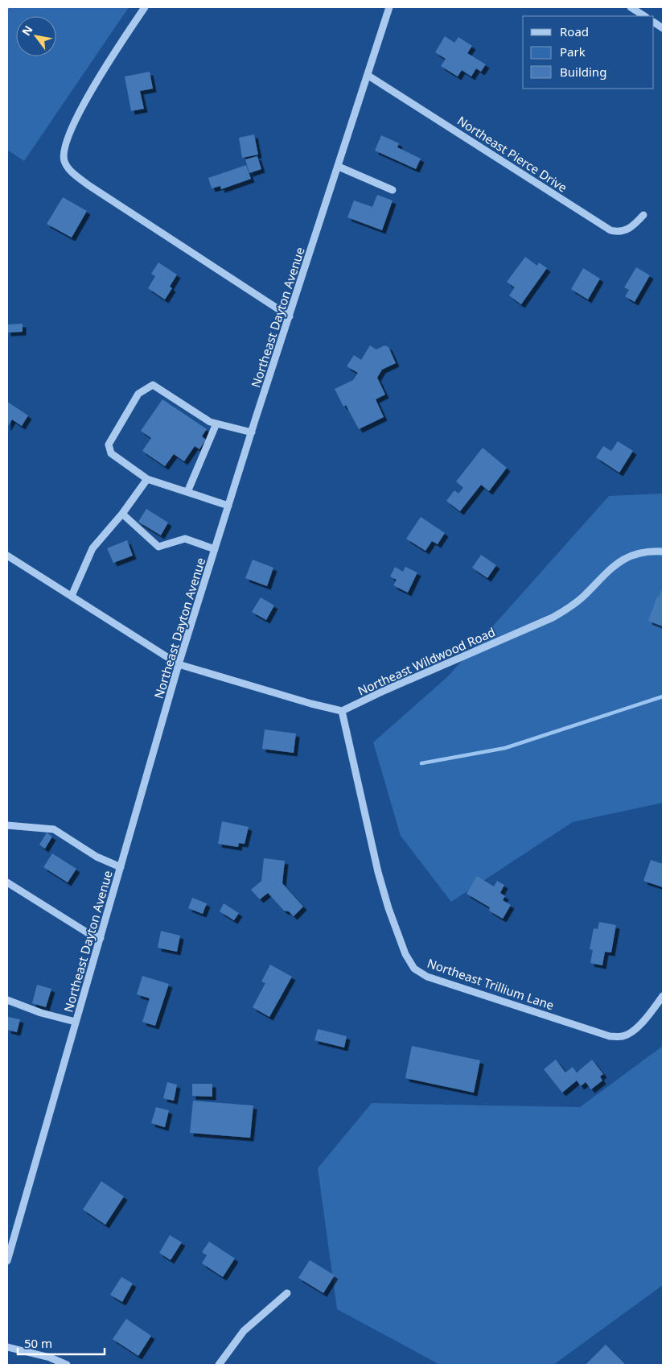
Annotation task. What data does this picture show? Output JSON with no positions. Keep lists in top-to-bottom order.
{
  "streets": {
    "street": [
      "Northeast Pierce Drive",
      "Northeast Dayton Avenue",
      "Northeast Wildwood Road",
      "Northeast Trillium Lane"
    ]
  },
  "crossings": [
    ["Northeast Pierce Drive", "Northeast Dayton Avenue"],
    ["Northeast Wildwood Road", "Northeast Trillium Lane"]
  ],
  "legend": ["Road", "Park", "Building"],
  "scale_bar": "50 m",
  "north": "top left"
}
